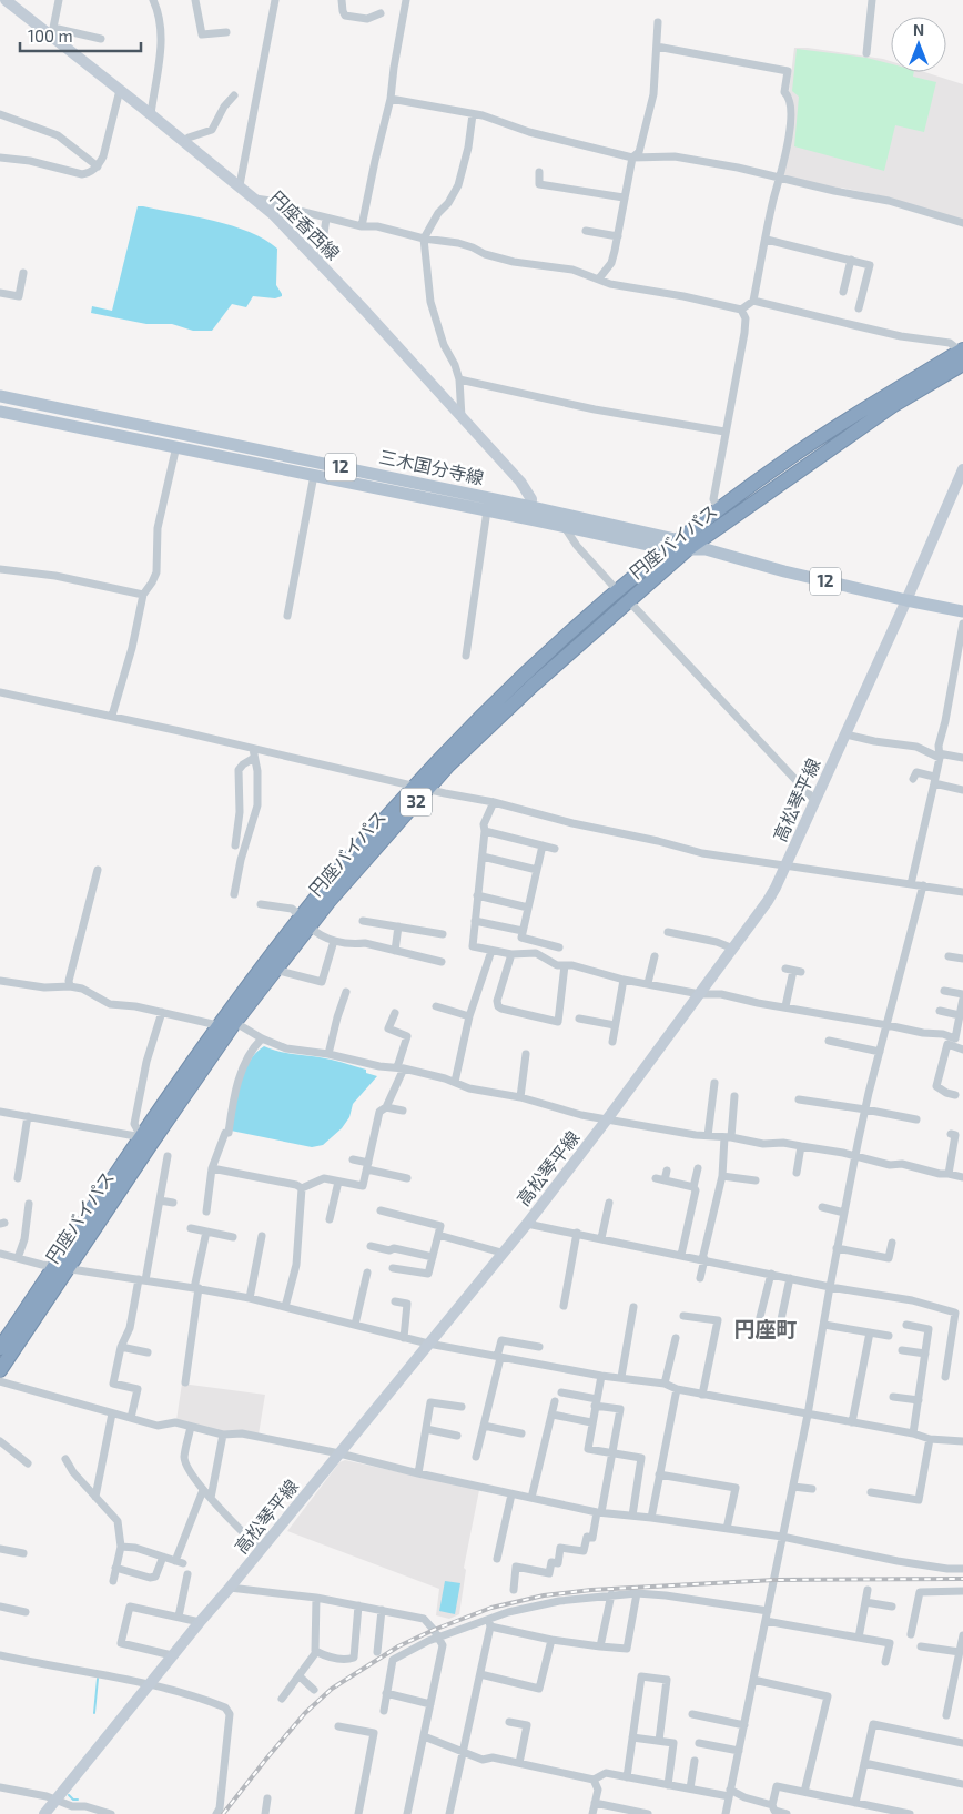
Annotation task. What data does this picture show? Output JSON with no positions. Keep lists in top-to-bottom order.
{
  "streets": {
    "highway": ["円座バイパス", "32"],
    "main road": [
      "円座香西線",
      "12",
      "三木国分寺線",
      "高松琴平線"
    ]
  },
  "crossings": [
    ["円座香西線", "三木国分寺線"],
    ["三木国分寺線", "円座バイパス"],
    ["三木国分寺線", "高松琴平線"]
  ],
  "districts": ["円座町"],
  "scale_bar": "100 m",
  "north": "top"
}
